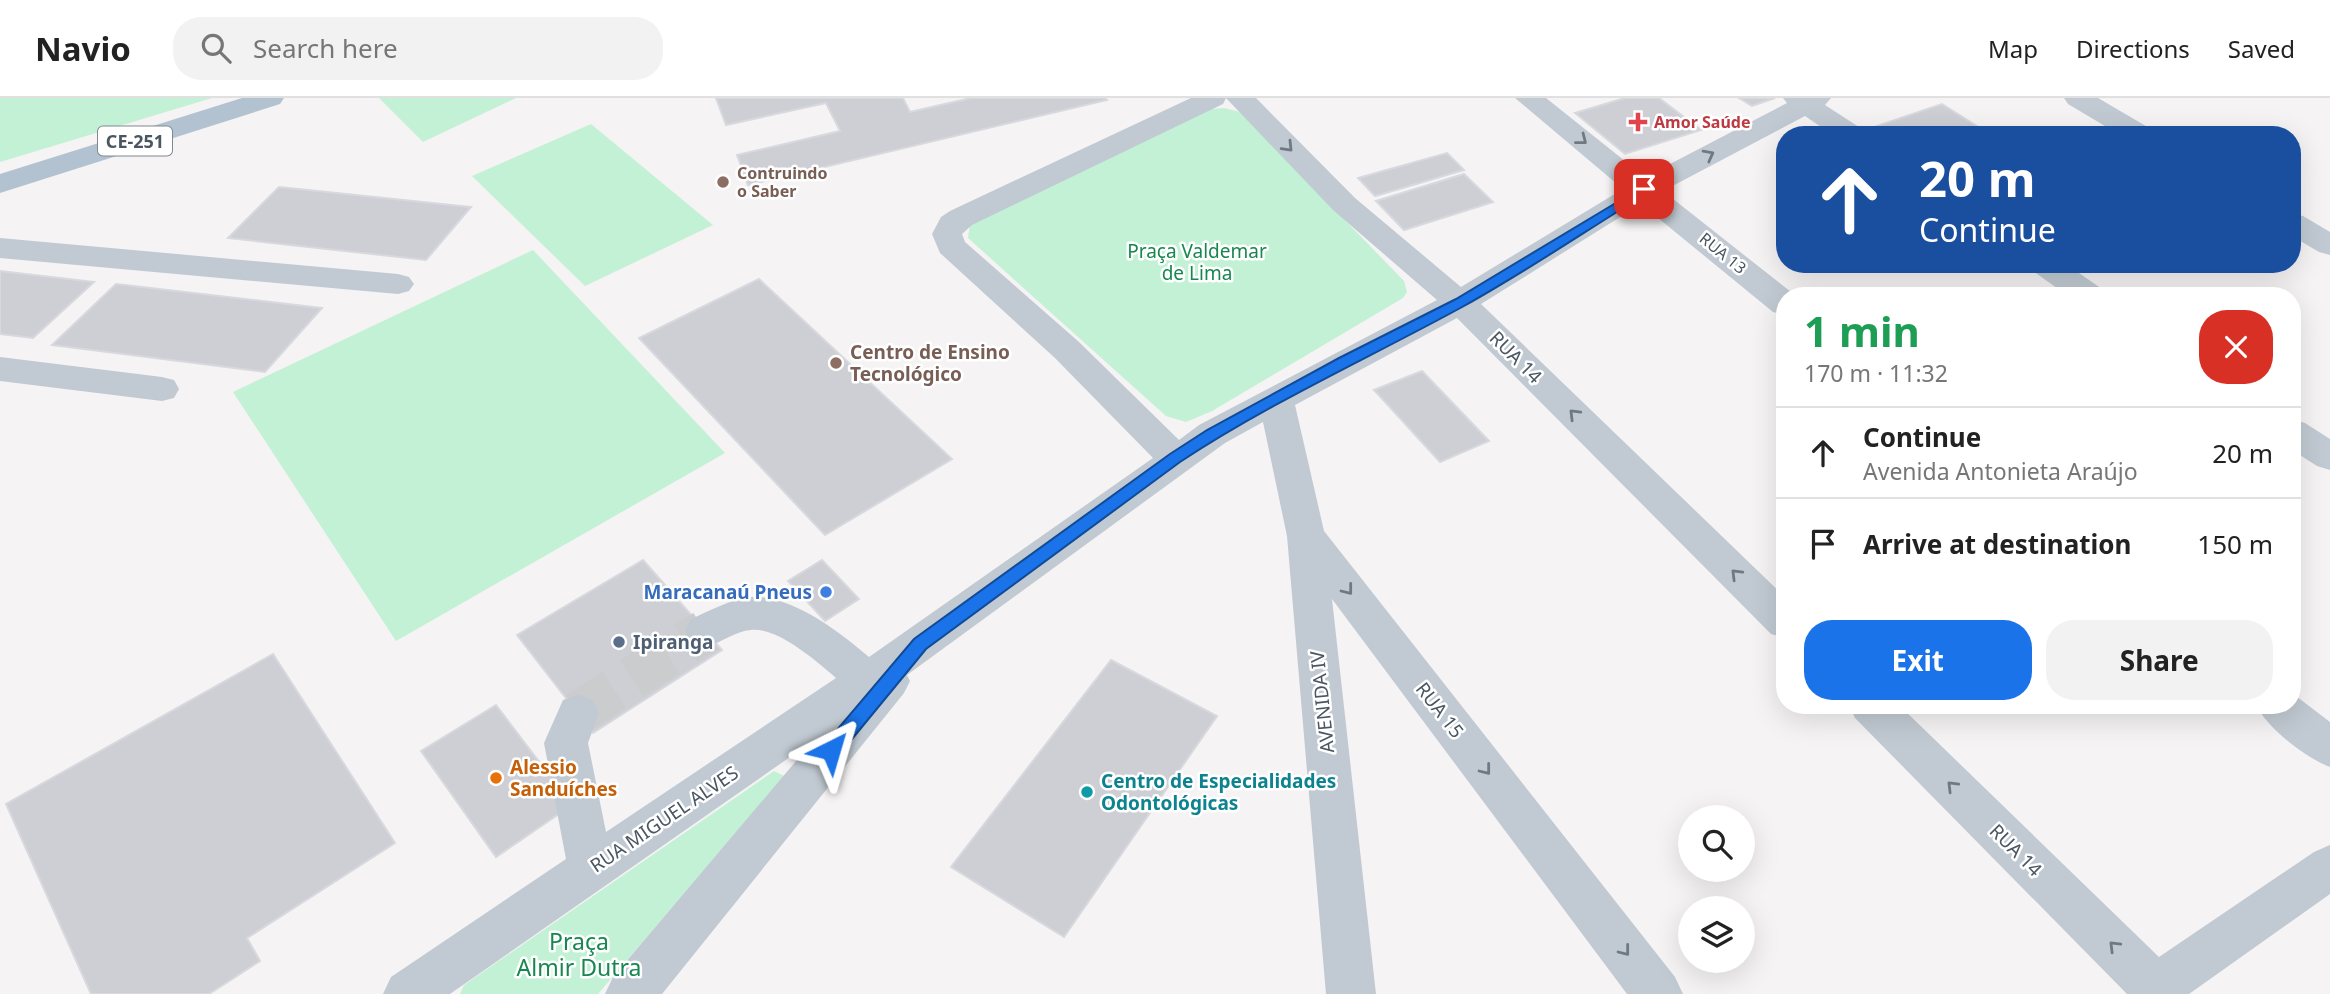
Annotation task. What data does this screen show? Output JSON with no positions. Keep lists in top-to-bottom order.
{
  "streets": {
    "main road": ["CE-251"],
    "street": [
      "RUA 13",
      "RUA 14",
      "AVENIDA IV",
      "RUA 15",
      "RUA MIGUEL ALVES"
    ]
  },
  "crossings": [
    ["AVENIDA IV", "RUA 15"]
  ],
  "one_way": ["RUA 13", "RUA 15"],
  "parks": ["Praça Valdemar de Lima", "Praça Almir Dutra"],
  "places": {
    "health": ["Amor Saúde"],
    "other": [
      "Contruindo o Saber",
      "Centro de Ensino Tecnológico",
      "Maracanaú Pneus",
      "Ipiranga",
      "Alessio Sanduíches",
      "Centro de Especialidades Odontológicas"
    ]
  },
  "page": {
    "header": "Navio",
    "search": "Search here",
    "nav": ["Map", "Directions", "Saved"],
    "turn": ["20 m", "Continue"],
    "heading": ["1 min", "170 m · 11:32"],
    "list": [
      {
        "name": "Continue",
        "note": "Avenida Antonieta Araújo",
        "value": "20 m"
      },
      {
        "name": "Arrive at destination",
        "value": "150 m"
      }
    ],
    "buttons": ["Exit", "Share"]
  }
}
